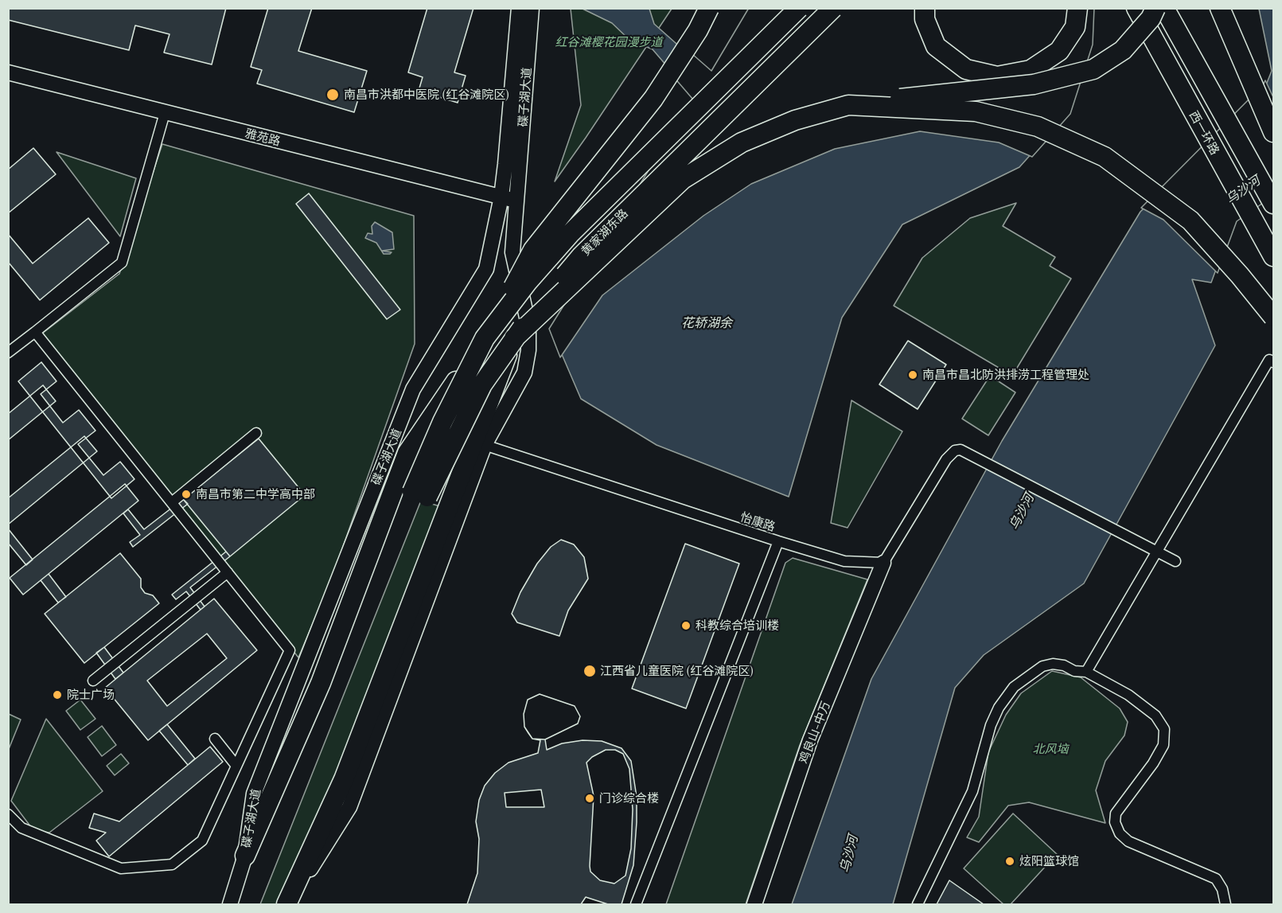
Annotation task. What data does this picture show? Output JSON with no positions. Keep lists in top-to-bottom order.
{
  "streets": {
    "highway": ["西一环路", "黄家湖东路"],
    "main road": ["碟子湖大道", "雅苑路", "鸡良山-中万"],
    "street": ["怡康路"]
  },
  "crossings": [
    ["碟子湖大道", "雅苑路"],
    ["碟子湖大道", "怡康路"],
    ["怡康路", "鸡良山-中万"]
  ],
  "water": ["乌沙河", "花轿湖余"],
  "parks": ["红谷滩樱花园漫步道", "北风垴"],
  "places": [
    "南昌市洪都中医院 (红谷滩院区)",
    "南昌市昌北防洪排涝工程管理处",
    "南昌市第二中学高中部",
    "科教综合培训楼",
    "江西省儿童医院 (红谷滩院区)",
    "院士广场",
    "门诊综合楼",
    "炫阳篮球馆"
  ]
}
